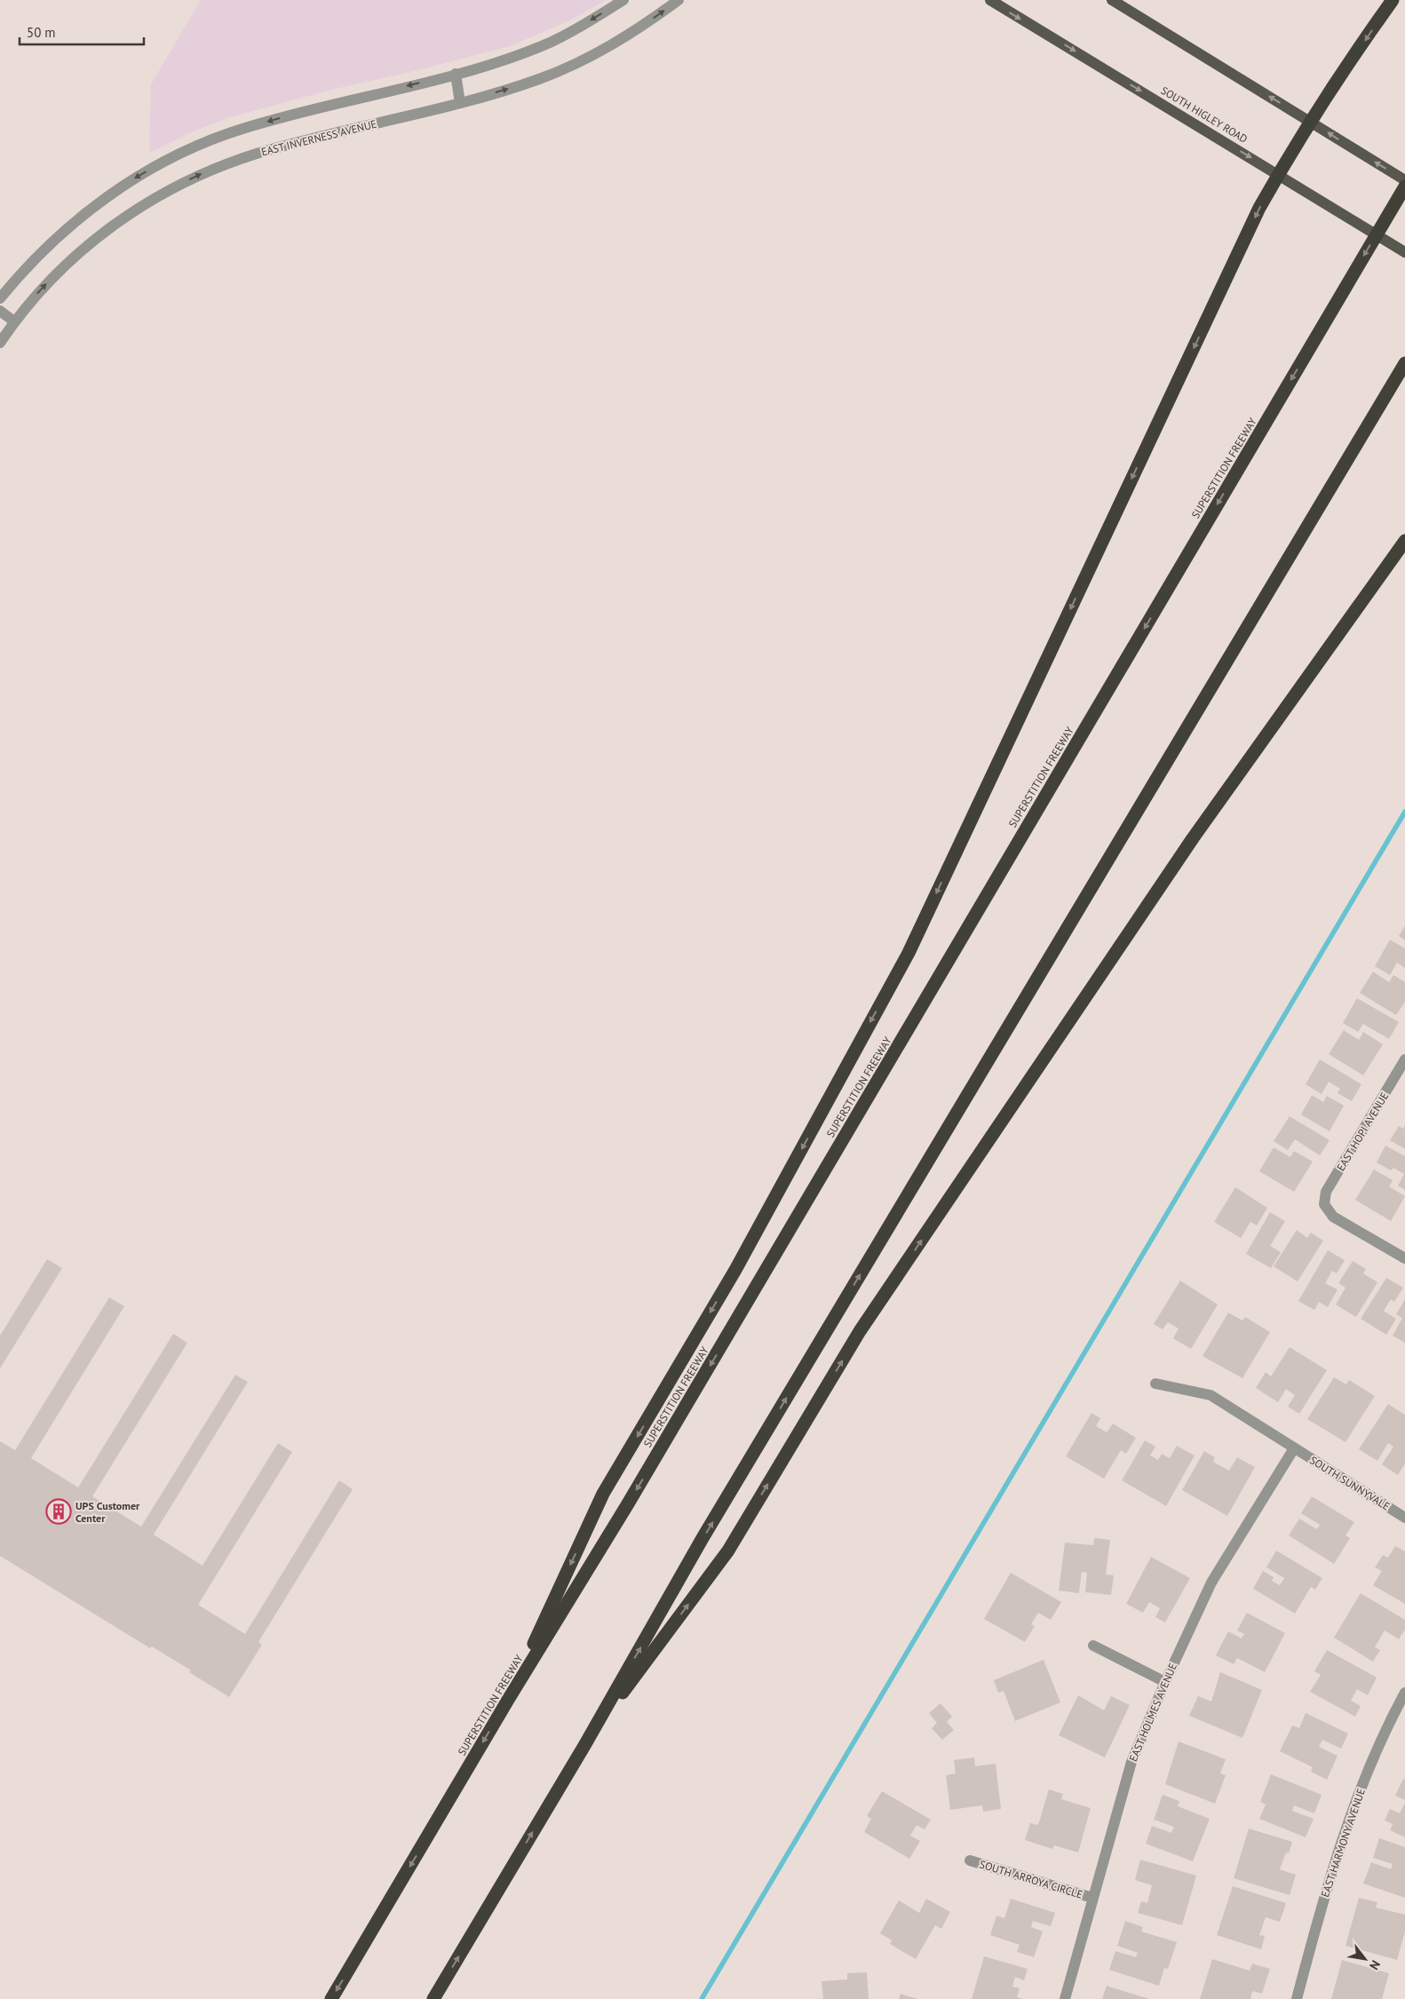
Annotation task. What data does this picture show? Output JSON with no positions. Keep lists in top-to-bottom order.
{
  "streets": {
    "highway": ["SUPERSTITION FREEWAY"],
    "main road": ["SOUTH HIGLEY ROAD"],
    "street": [
      "EAST INVERNESS AVENUE",
      "EAST HOPI AVENUE",
      "SOUTH SUNNYVALE",
      "EAST HOLMES AVENUE",
      "EAST HARMONY AVENUE",
      "SOUTH ARROYA CIRCLE"
    ]
  },
  "crossings": [
    ["SOUTH SUNNYVALE", "EAST HOLMES AVENUE"],
    ["EAST HOLMES AVENUE", "SOUTH ARROYA CIRCLE"]
  ],
  "places": {
    "building": ["UPS Customer Center"]
  },
  "scale_bar": "50 m",
  "north": "bottom right"
}
